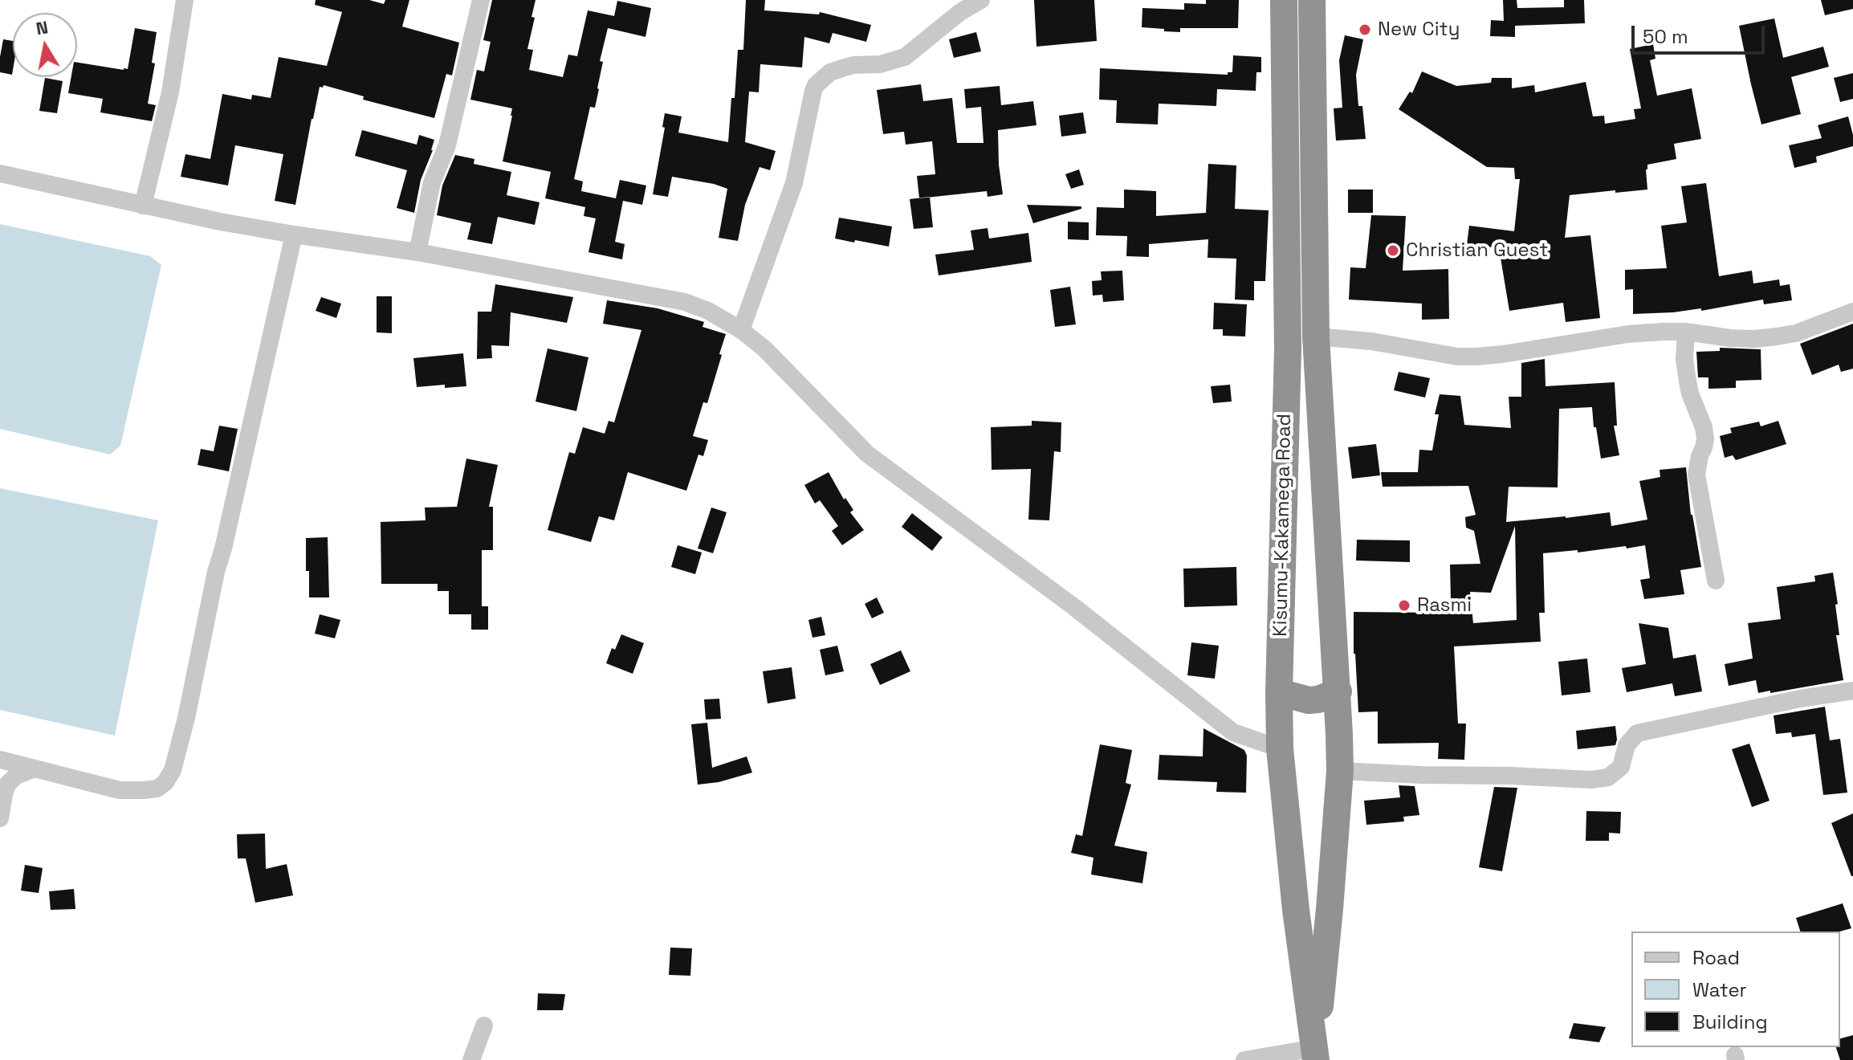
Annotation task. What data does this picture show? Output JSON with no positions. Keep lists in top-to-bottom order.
{
  "streets": {
    "highway": ["Kisumu-Kakamega Road"]
  },
  "places": ["New City", "Christian Guest", "Rasmi"],
  "legend": ["Road", "Water", "Building"],
  "scale_bar": "50 m",
  "north": "top"
}
